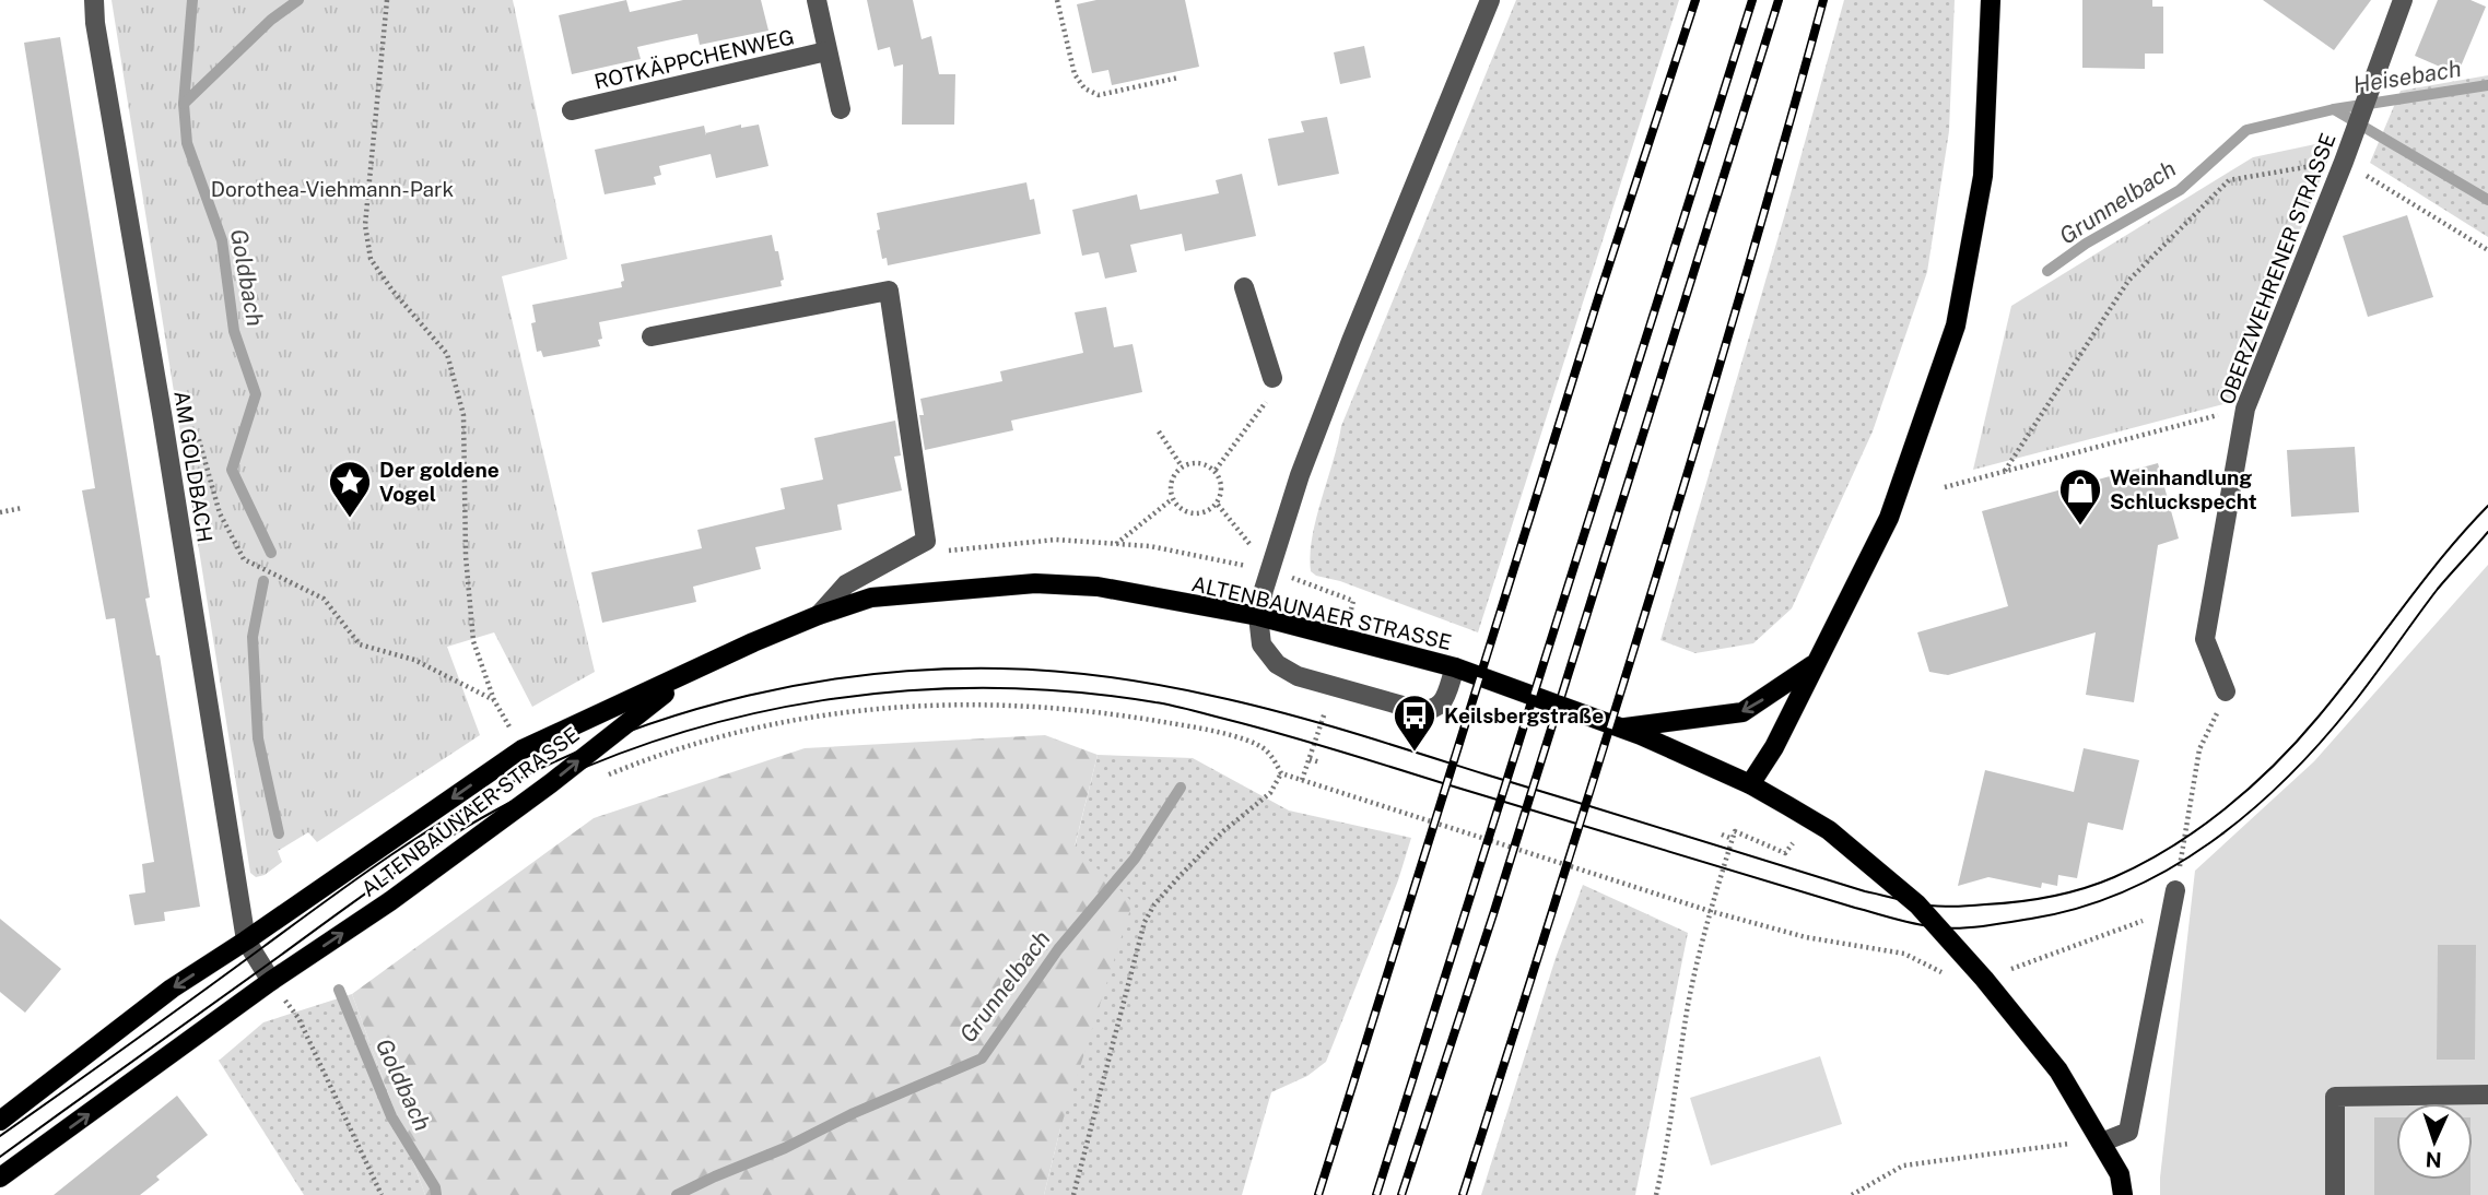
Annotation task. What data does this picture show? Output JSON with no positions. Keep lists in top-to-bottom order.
{
  "streets": {
    "main road": ["ALTENBAUNAER STRASSE"],
    "street": ["ROTKÄPPCHENWEG", "OBERZWEHRENER STRASSE", "AM GOLDBACH"]
  },
  "crossings": [
    ["AM GOLDBACH", "ALTENBAUNAER STRASSE"]
  ],
  "water": ["Heisebach", "Grunnelbach", "Goldbach"],
  "parks": ["Dorothea-Viehmann-Park"],
  "places": {
    "place": ["Der goldene Vogel"],
    "shop": ["Weinhandlung Schluckspecht"],
    "bus stop": ["Keilsbergstraße"]
  },
  "north": "bottom"
}
